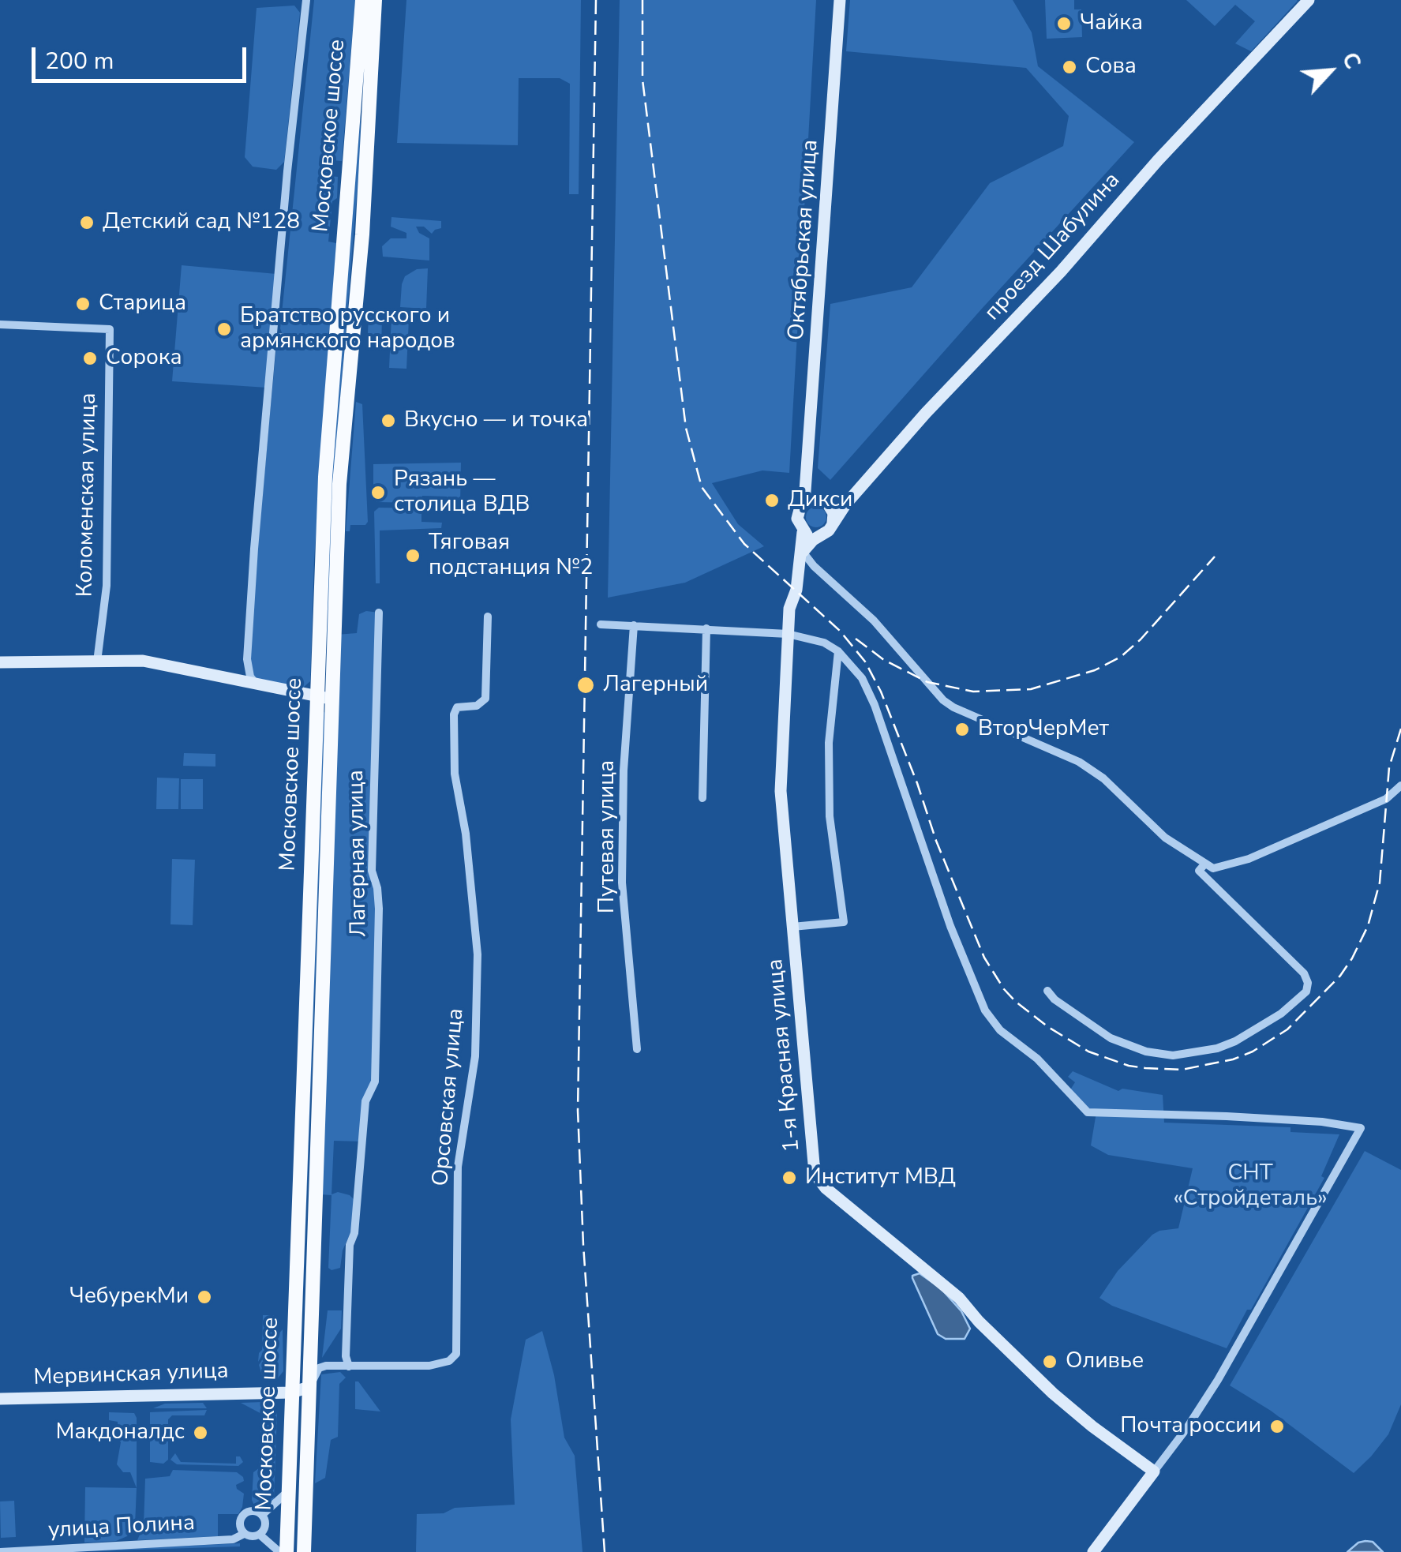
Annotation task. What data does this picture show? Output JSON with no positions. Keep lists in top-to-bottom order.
{
  "streets": {
    "main road": ["Московское шоссе"],
    "street": [
      "Октябрьская улица",
      "проезд Шабулина",
      "Коломенская улица",
      "Путевая улица",
      "Лагерная улица",
      "1-я Красная улица",
      "Орсовская улица",
      "Мервинская улица",
      "улица Полина"
    ]
  },
  "crossings": [
    ["Московское шоссе", "Мервинская улица"],
    ["Октябрьская улица", "проезд Шабулина"],
    ["Октябрьская улица", "1-я Красная улица"],
    ["проезд Шабулина", "1-я Красная улица"],
    ["Лагерная улица", "Орсовская улица"]
  ],
  "parks": ["СНТ «Стройдеталь»"],
  "places": [
    "Чайка",
    "Сова",
    "Детский сад №128",
    "Старица",
    "Братство русского и армянского народов",
    "Сорока",
    "Вкусно — и точка",
    "Рязань — столица ВДВ",
    "Дикси",
    "Тяговая подстанция №2",
    "Лагерный",
    "ВторЧерМет",
    "Институт МВД",
    "ЧебурекМи",
    "Оливье",
    "Почта россии",
    "Макдоналдс"
  ],
  "scale_bar": "200 m",
  "north": "top right"
}
